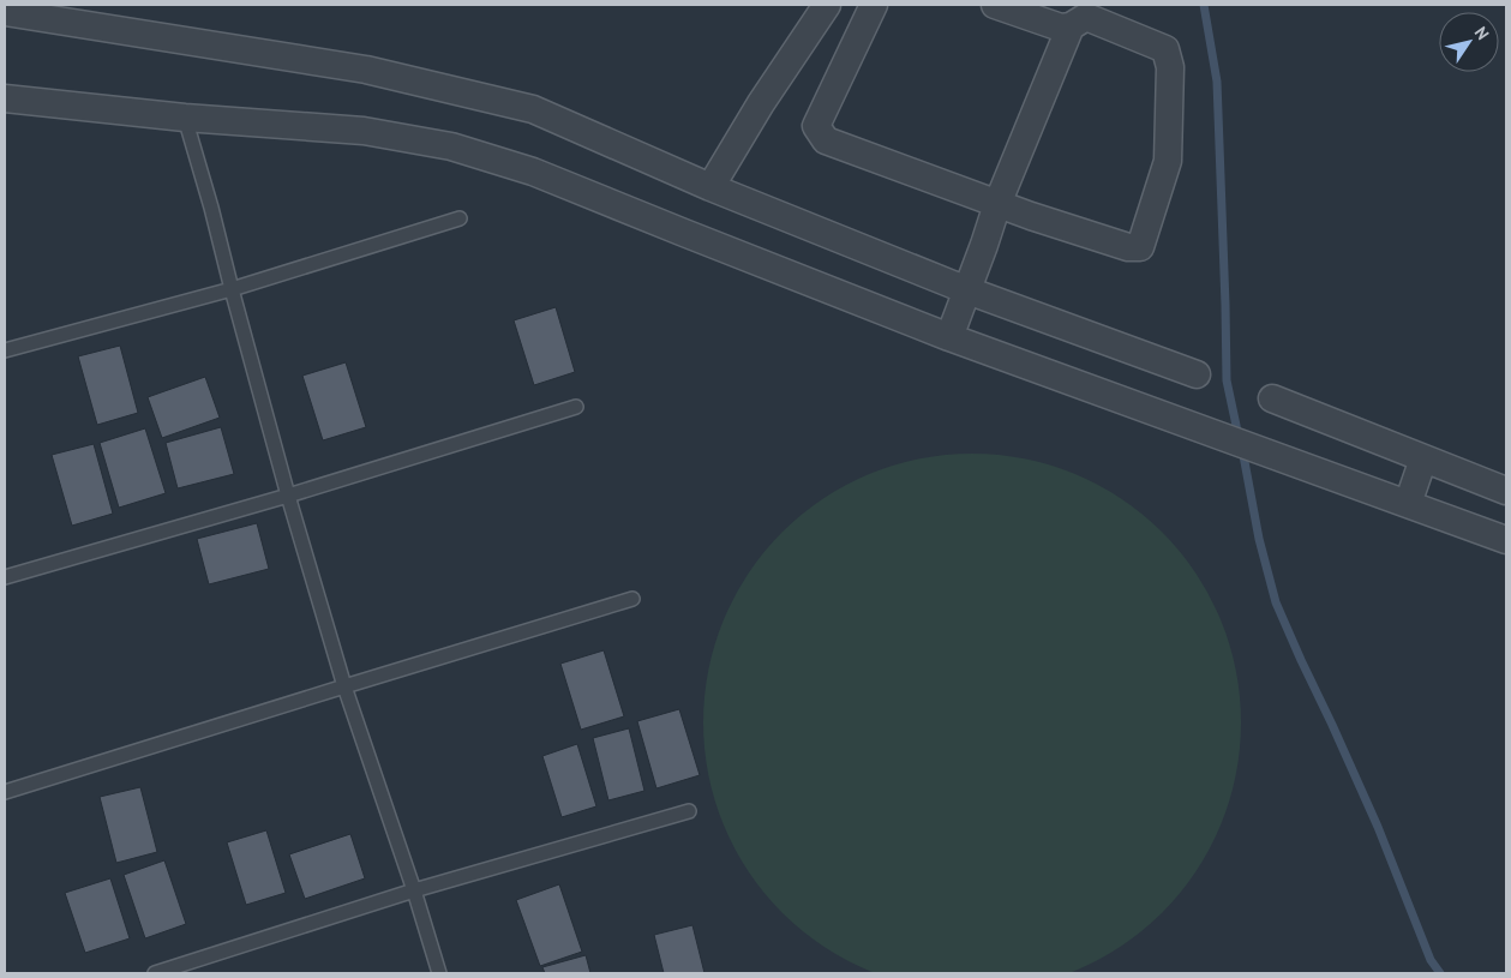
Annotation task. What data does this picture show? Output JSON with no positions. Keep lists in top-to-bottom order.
{
  "north": "top right"
}
